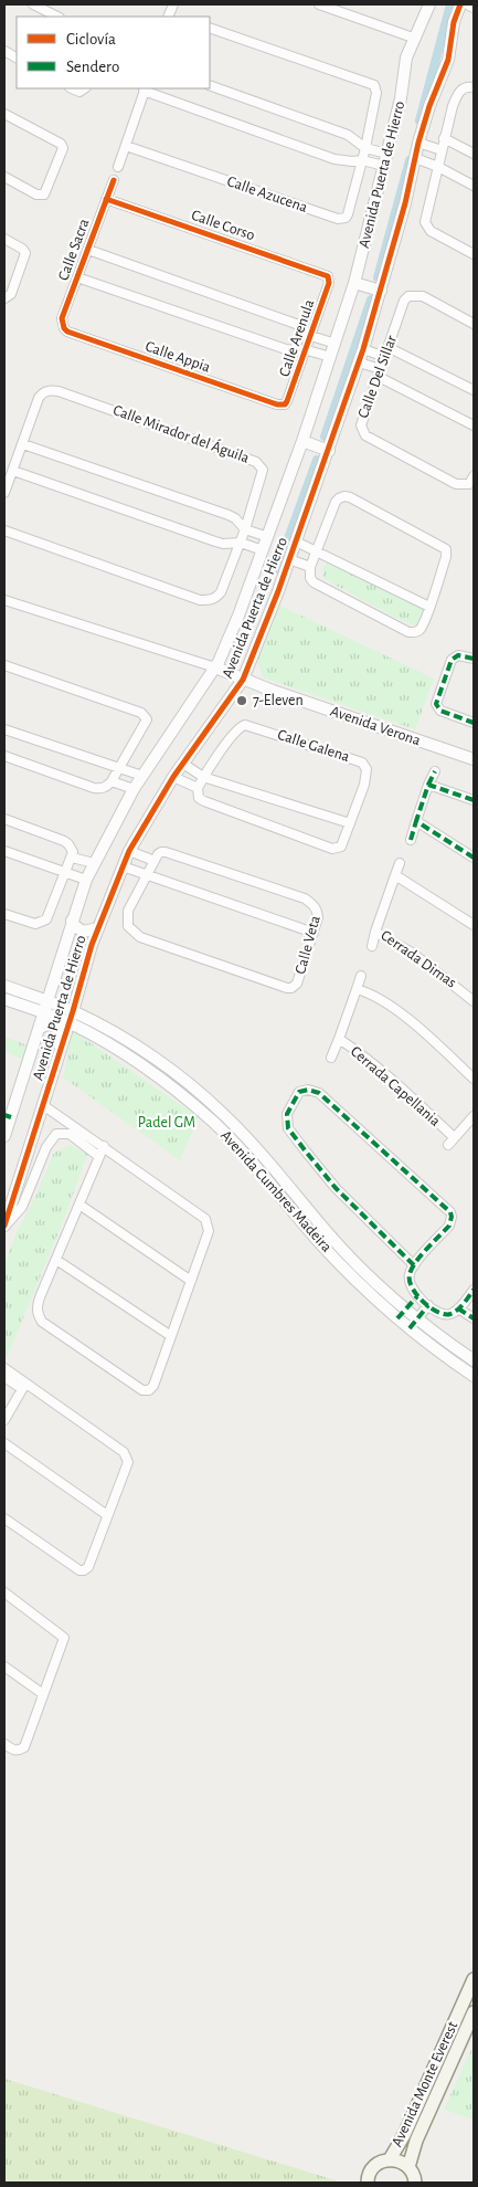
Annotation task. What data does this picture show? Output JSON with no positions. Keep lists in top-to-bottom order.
{
  "streets": {
    "main road": ["Avenida Monte Everest"],
    "street": [
      "Avenida Puerta de Hierro",
      "Calle Azucena",
      "Calle Corso",
      "Calle Sacra",
      "Calle Arenula",
      "Calle Appia",
      "Calle Del Sillar",
      "Calle Mirador del Águila",
      "Avenida Verona",
      "Calle Galena",
      "Calle Veta",
      "Cerrada Dimas",
      "Cerrada Capellania",
      "Avenida Cumbres Madeira"
    ]
  },
  "crossings": [
    ["Avenida Puerta de Hierro", "Avenida Verona"],
    ["Avenida Puerta de Hierro", "Avenida Cumbres Madeira"],
    ["Calle Corso", "Calle Sacra"],
    ["Calle Corso", "Calle Arenula"],
    ["Calle Sacra", "Calle Appia"],
    ["Calle Arenula", "Calle Appia"]
  ],
  "parks": ["Padel GM"],
  "places": ["7-Eleven"],
  "legend": ["Ciclovía", "Sendero"]
}
